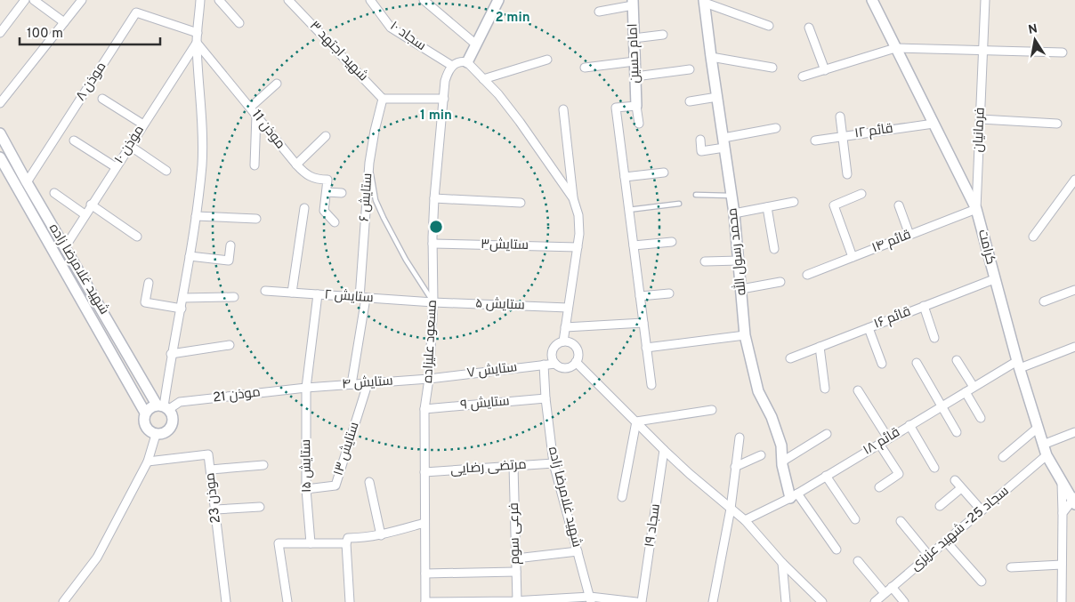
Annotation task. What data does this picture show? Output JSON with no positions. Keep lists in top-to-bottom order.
{
  "streets": {
    "street": [
      "سجاد ۱۰",
      "شهید اجتهد ۳",
      "امام حسین",
      "موذن ۸",
      "موذن 11",
      "فرمانیان",
      "قائم ۱۲",
      "موٰذن ۱۰",
      "ستایش ۶",
      "قائم ۱۴",
      "ستایش۳",
      "کرامت",
      "محمد رسول الله",
      "شهید غلامرضا زاده",
      "ستایش ۲",
      "ستایش ۵",
      "قائم ۱۶",
      "مسعود علیزاده",
      "ستایش ۷",
      "ستایش ۴",
      "موذن 21",
      "ستایش ۹",
      "قائم ۱۸",
      "ستایش ۱۳",
      "ستایش ۱۵",
      "مرتضی رضایی",
      "موذن 23",
      "سجاد ۱۹",
      "سجاد 25- شهید عزیزی",
      "فرعی سوم"
    ]
  },
  "crossings": [
    ["سجاد ۱۰", "مسعود علیزاده"],
    ["شهید اجتهد ۳", "ستایش ۶"],
    ["موذن ۸", "شهید غلامرضا زاده"],
    ["موذن 11", "موٰذن ۱۰"],
    ["فرمانیان", "قائم ۱۴"],
    ["فرمانیان", "کرامت"],
    ["قائم ۱۲", "کرامت"],
    ["موٰذن ۱۰", "شهید غلامرضا زاده"],
    ["ستایش ۶", "ستایش ۲"],
    ["قائم ۱۴", "کرامت"],
    ["ستایش۳", "مسعود علیزاده"],
    ["کرامت", "قائم ۱۶"],
    ["کرامت", "قائم ۱۸"],
    ["کرامت", "سجاد 25- شهید عزیزی"],
    ["محمد رسول الله", "قائم ۱۸"],
    ["شهید غلامرضا زاده", "ستایش ۷"],
    ["شهید غلامرضا زاده", "موذن 21"],
    ["شهید غلامرضا زاده", "ستایش ۹"],
    ["شهید غلامرضا زاده", "مرتضی رضایی"],
    ["ستایش ۲", "ستایش ۵"],
    ["ستایش ۲", "مسعود علیزاده"],
    ["ستایش ۵", "مسعود علیزاده"],
    ["مسعود علیزاده", "ستایش ۷"],
    ["مسعود علیزاده", "ستایش ۴"],
    ["مسعود علیزاده", "ستایش ۹"],
    ["مسعود علیزاده", "مرتضی رضایی"],
    ["ستایش ۷", "ستایش ۴"],
    ["ستایش ۴", "موذن 21"],
    ["ستایش ۴", "ستایش ۱۳"],
    ["ستایش ۴", "ستایش ۱۵"],
    ["موذن 21", "ستایش ۱۵"],
    ["ستایش ۱۳", "ستایش ۱۵"],
    ["مرتضی رضایی", "فرعی سوم"]
  ],
  "scale_bar": "100 m",
  "north": "top",
  "rings": ["2 min", "1 min"]
}
